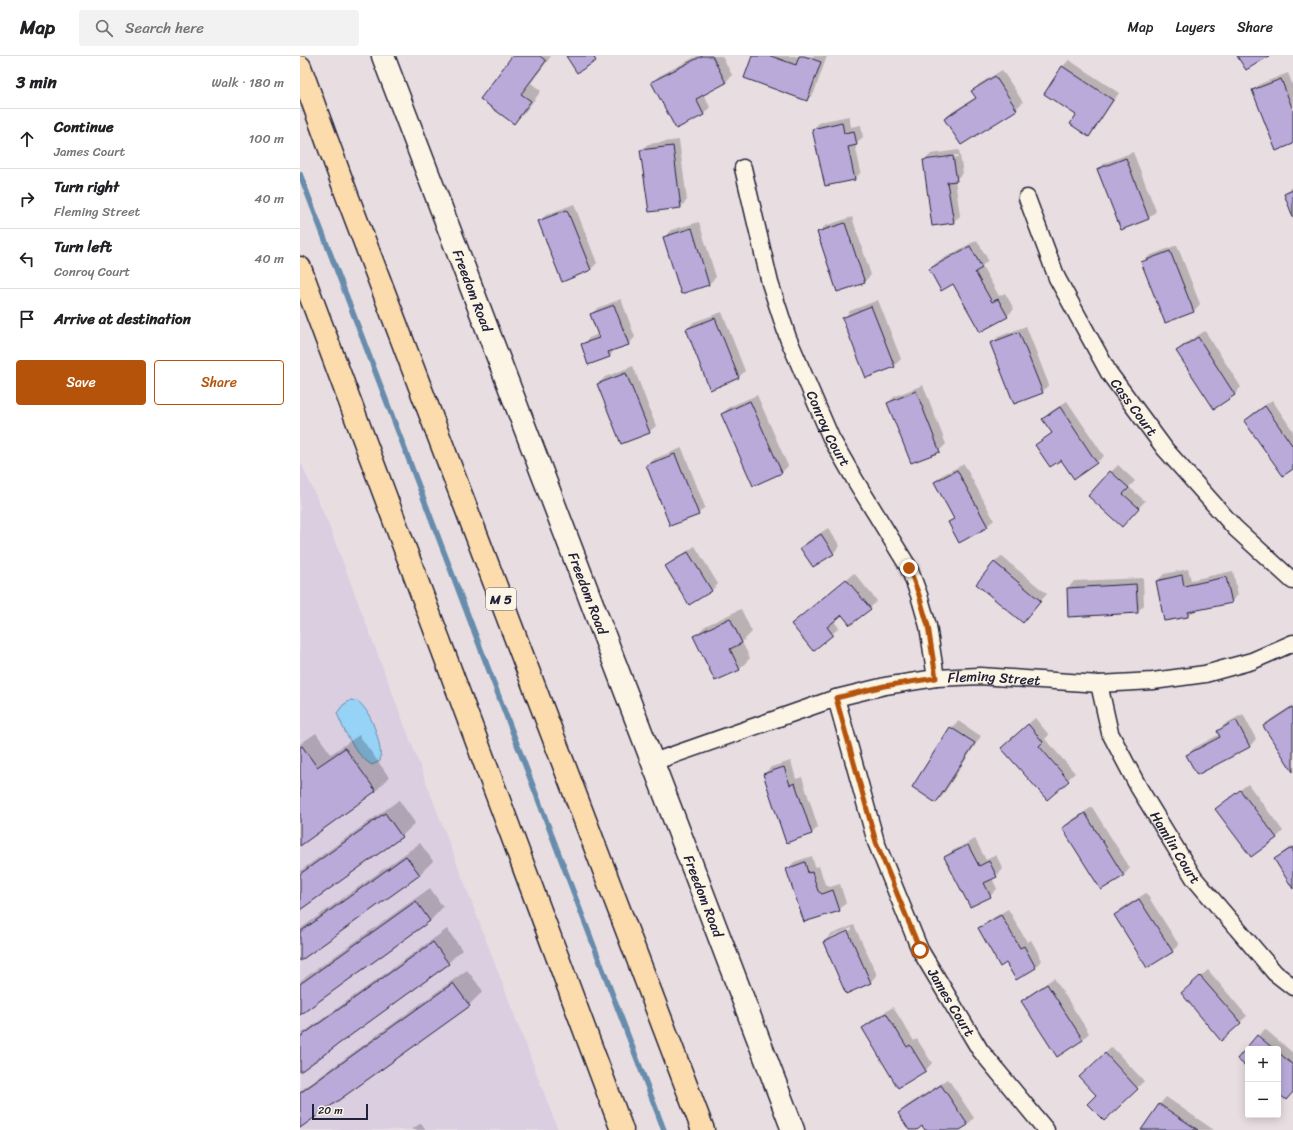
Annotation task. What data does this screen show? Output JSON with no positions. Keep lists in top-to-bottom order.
{
  "streets": {
    "highway": ["M 5"],
    "street": [
      "Freedom Road",
      "Cass Court",
      "Conroy Court",
      "Fleming Street",
      "Hamlin Court",
      "James Court"
    ]
  },
  "crossings": [
    ["Freedom Road", "Fleming Street"],
    ["Conroy Court", "Fleming Street"],
    ["Fleming Street", "Hamlin Court"],
    ["Fleming Street", "James Court"]
  ],
  "scale_bar": "20 m",
  "page": {
    "header": "Map",
    "search": "Search here",
    "nav": ["Map", "Layers", "Share"],
    "heading": ["3 min", "Walk · 180 m"],
    "list": [
      ["Continue", "James Court", "100 m"],
      ["Turn right", "Fleming Street", "40 m"],
      ["Turn left", "Conroy Court", "40 m"],
      "Arrive at destination"
    ],
    "buttons": ["Save", "Share"],
    "map_buttons": ["+", "−"],
    "scale": "20 m"
  }
}
